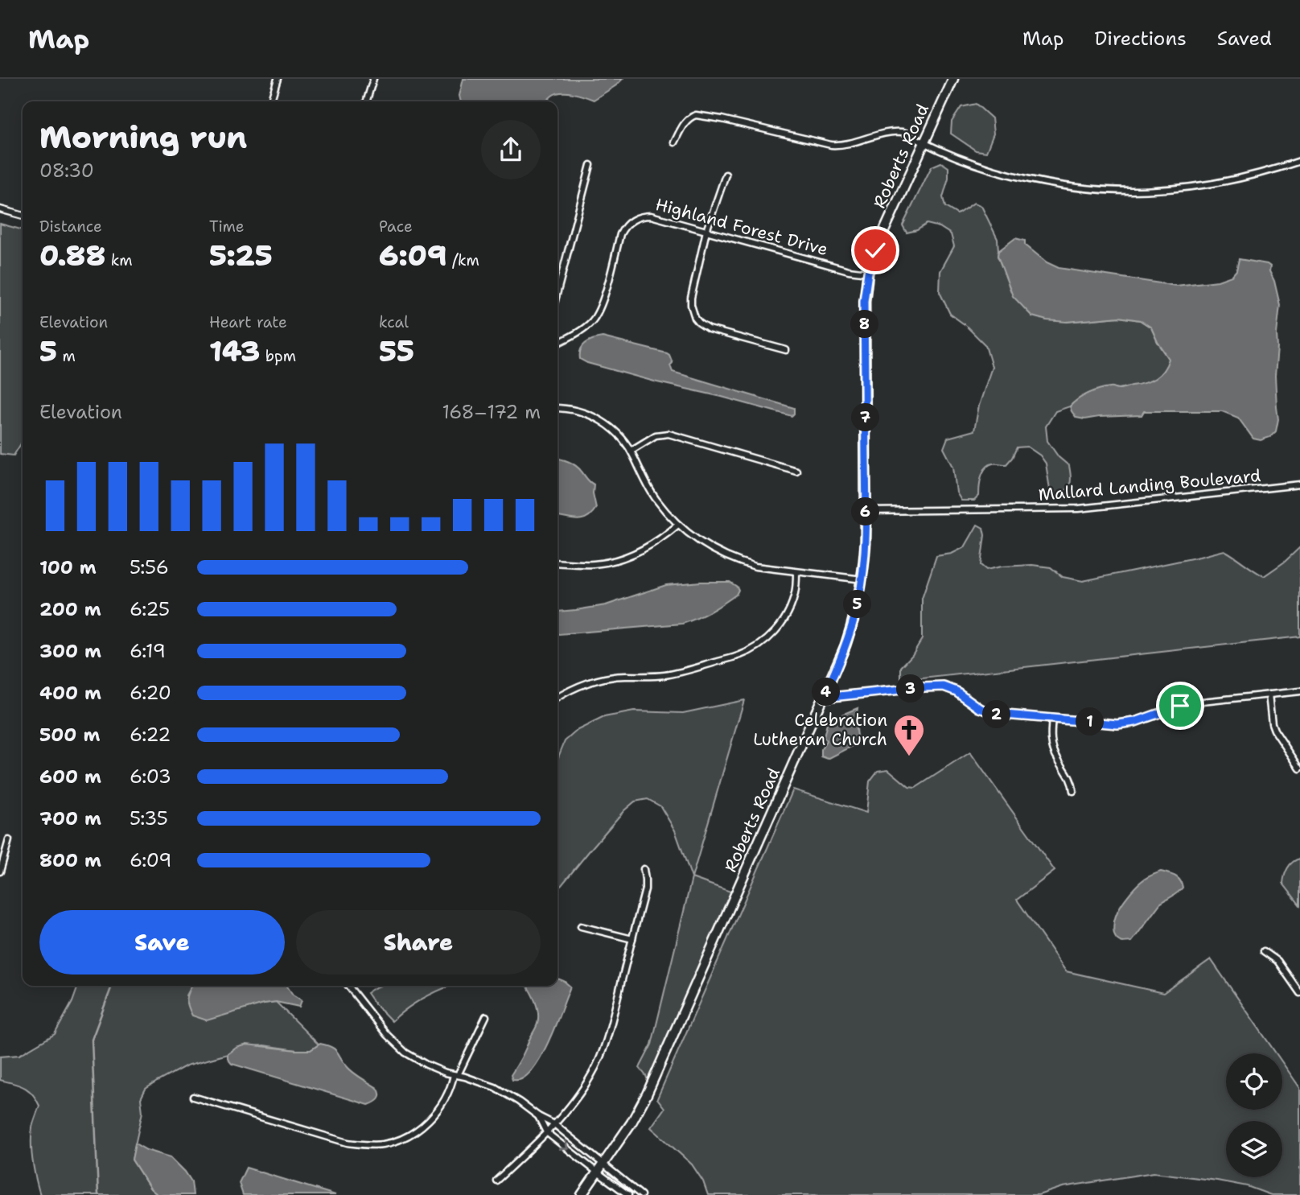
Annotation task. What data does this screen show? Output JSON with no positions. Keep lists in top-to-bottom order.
{
  "streets": {
    "main road": ["Roberts Road"],
    "street": ["Highland Forest Drive", "Mallard Landing Boulevard"]
  },
  "crossings": [
    ["Roberts Road", "Highland Forest Drive"],
    ["Roberts Road", "Mallard Landing Boulevard"]
  ],
  "places": {
    "church": ["Celebration Lutheran Church"]
  },
  "page": {
    "header": "Map",
    "nav": ["Map", "Directions", "Saved"],
    "heading": ["Morning run", "08:30"],
    "stats": [
      ["Distance", "0.88 km"],
      ["Time", "5:25"],
      ["Pace", "6:09 /km"],
      ["Elevation", "5 m"],
      ["Heart rate", "143 bpm"],
      ["kcal", "55"]
    ],
    "pins": [
      "8",
      "7",
      "6",
      "5",
      "3",
      "4",
      "2",
      "1"
    ],
    "chart": ["Elevation", "168–172 m"],
    "list": [
      {
        "name": "100 m",
        "note": "5:56"
      },
      {
        "name": "200 m",
        "note": "6:25"
      },
      {
        "name": "300 m",
        "note": "6:19"
      },
      {
        "name": "400 m",
        "note": "6:20"
      },
      {
        "name": "500 m",
        "note": "6:22"
      },
      {
        "name": "600 m",
        "note": "6:03"
      },
      {
        "name": "700 m",
        "note": "5:35"
      },
      {
        "name": "800 m",
        "note": "6:09"
      }
    ],
    "buttons": ["Save", "Share"]
  }
}
